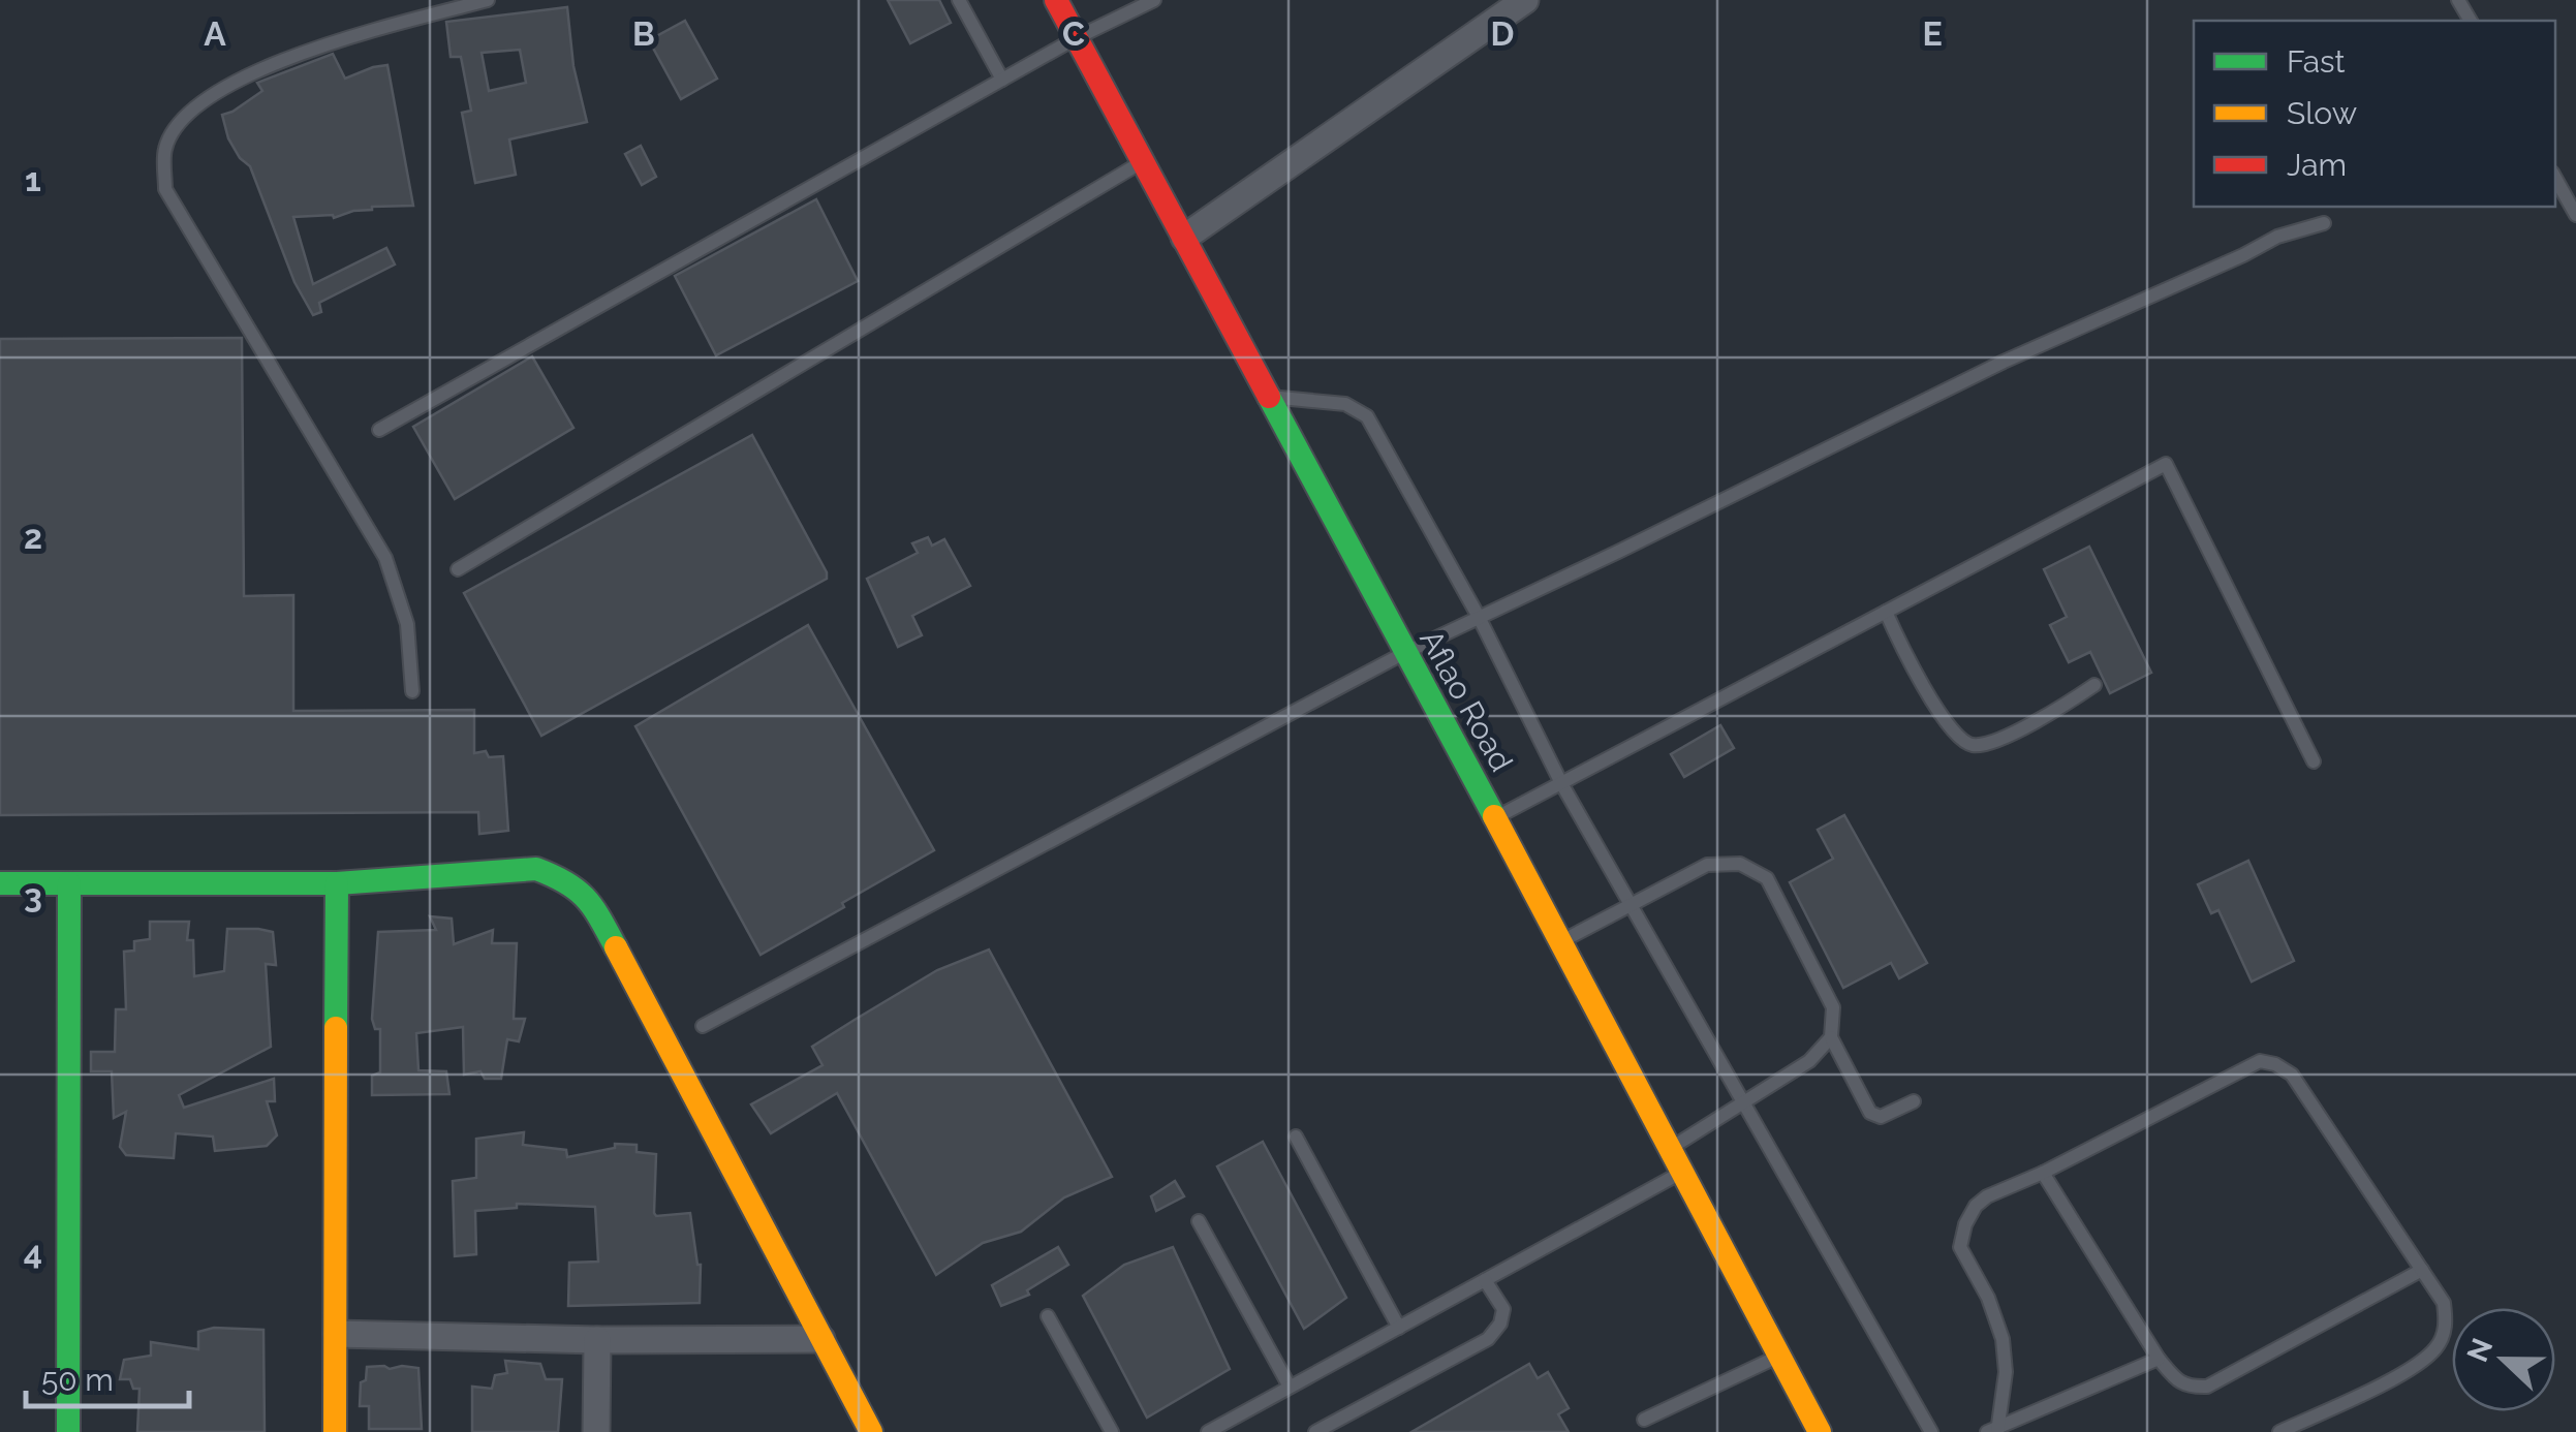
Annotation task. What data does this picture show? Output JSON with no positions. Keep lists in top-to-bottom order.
{
  "streets": {
    "main road": ["Aflao Road"]
  },
  "legend": ["Fast", "Slow", "Jam"],
  "scale_bar": "50 m",
  "north": "left",
  "grid": {
    "columns": [
      "A",
      "B",
      "C",
      "D",
      "E"
    ],
    "rows": [
      "1",
      "2",
      "3",
      "4"
    ]
  }
}
